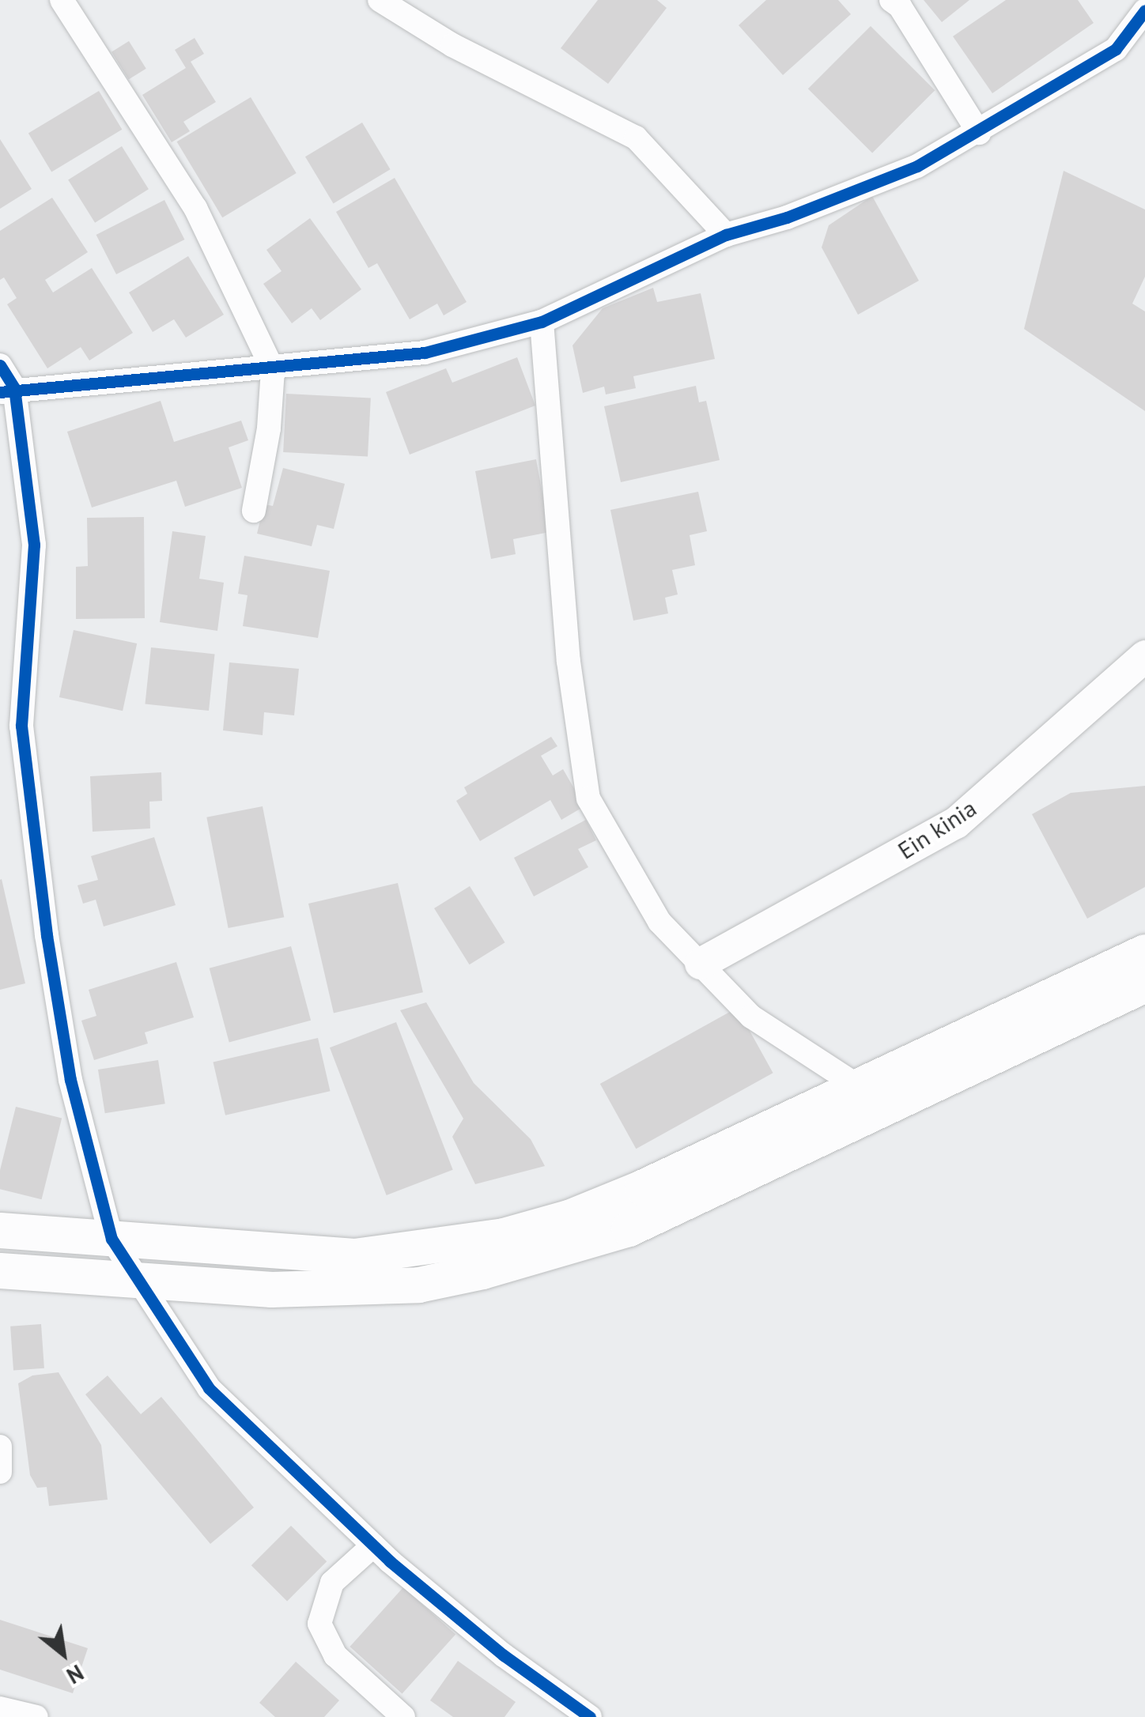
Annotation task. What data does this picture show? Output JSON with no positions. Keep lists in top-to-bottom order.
{
  "streets": {
    "street": ["Ein kinia"]
  },
  "north": "bottom right"
}
